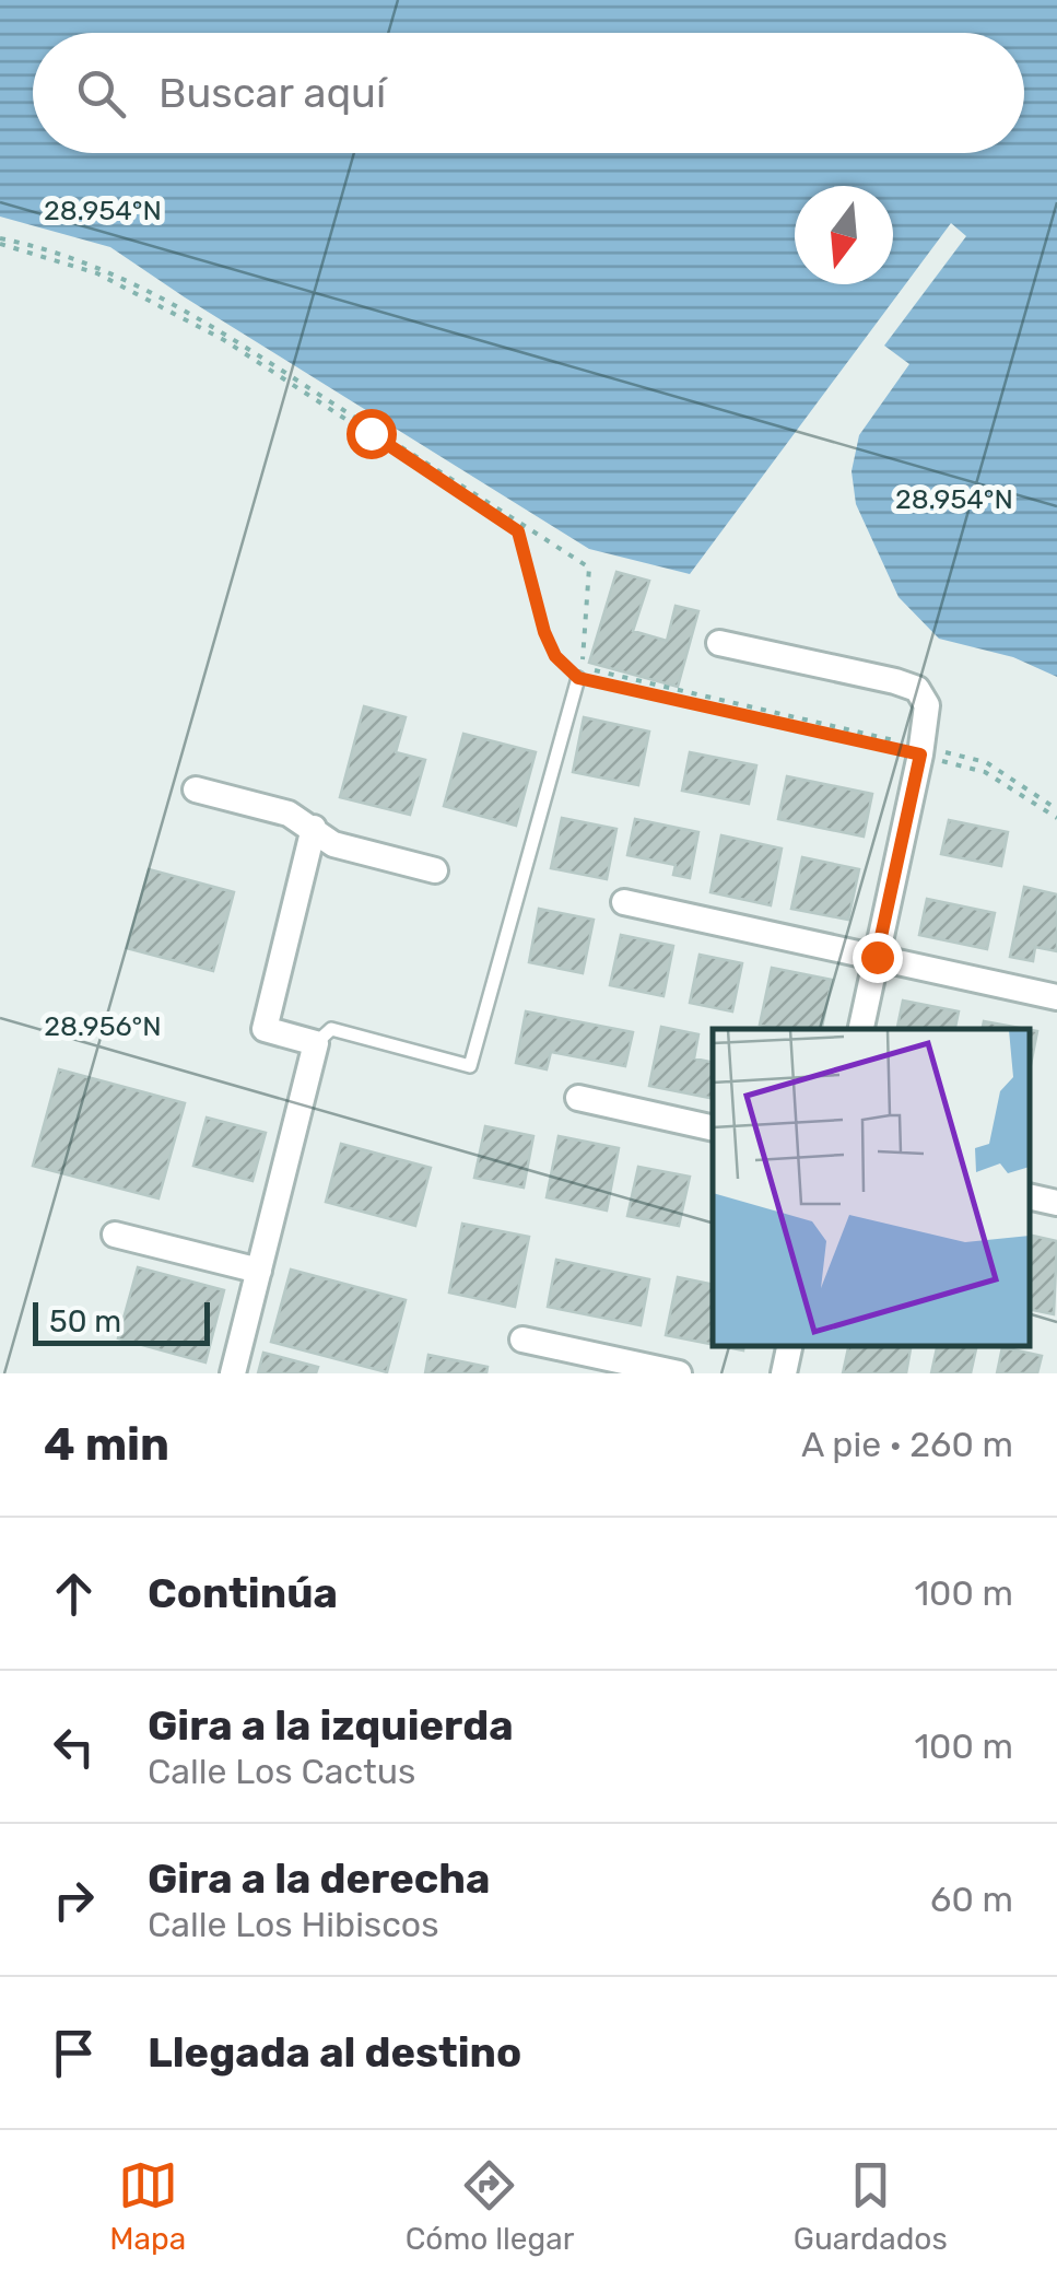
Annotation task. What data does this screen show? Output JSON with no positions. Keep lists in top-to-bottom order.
{
  "scale_bar": "50 m",
  "north": "bottom",
  "page": {
    "search": "Buscar aquí",
    "scale": "50 m",
    "heading": ["4 min", "A pie · 260 m"],
    "list": [
      ["Continúa", "100 m"],
      ["Gira a la izquierda", "Calle Los Cactus", "100 m"],
      ["Gira a la derecha", "Calle Los Hibiscos", "60 m"],
      "Llegada al destino"
    ],
    "nav": ["Mapa", "Cómo llegar", "Guardados"]
  },
  "coordinates": ["28.954°N", "28.956°N"]
}
